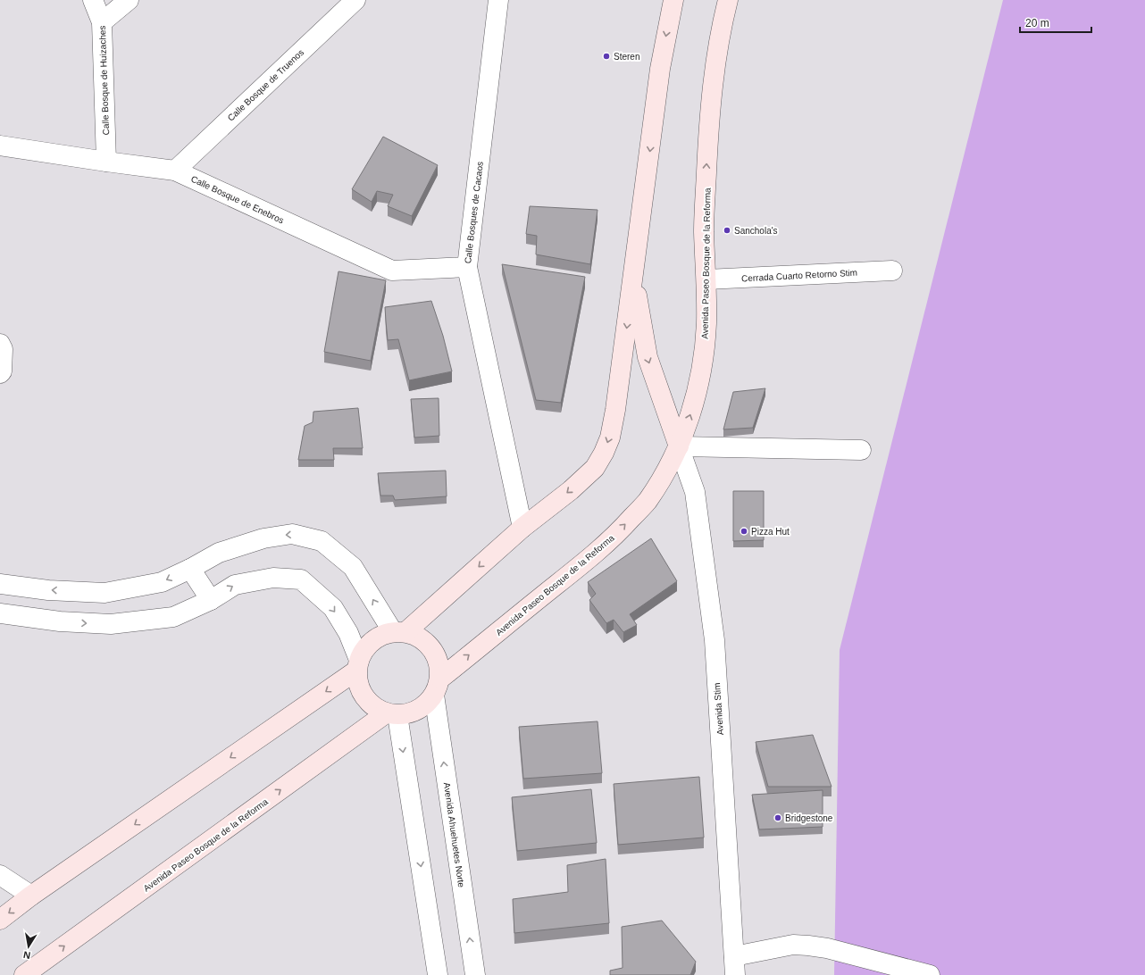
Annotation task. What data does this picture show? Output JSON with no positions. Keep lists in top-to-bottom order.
{
  "streets": {
    "main road": ["Avenida Paseo Bosque de la Reforma"],
    "street": [
      "Calle Bosque de Huizaches",
      "Calle Bosque de Truenos",
      "Calle Bosque de Enebros",
      "Calle Bosques de Cacaos",
      "Cerrada Cuarto Retorno Stim",
      "Avenida Stim",
      "Avenida Ahuehuetes Norte"
    ]
  },
  "crossings": [
    ["Calle Bosque de Huizaches", "Calle Bosque de Enebros"],
    ["Calle Bosque de Truenos", "Calle Bosque de Enebros"],
    ["Calle Bosque de Enebros", "Calle Bosques de Cacaos"],
    ["Avenida Paseo Bosque de la Reforma", "Cerrada Cuarto Retorno Stim"],
    ["Avenida Paseo Bosque de la Reforma", "Avenida Stim"],
    ["Avenida Paseo Bosque de la Reforma", "Avenida Ahuehuetes Norte"]
  ],
  "places": [
    "Steren",
    "Sanchola's",
    "Pizza Hut",
    "Bridgestone"
  ],
  "scale_bar": "20 m",
  "north": "bottom"
}
